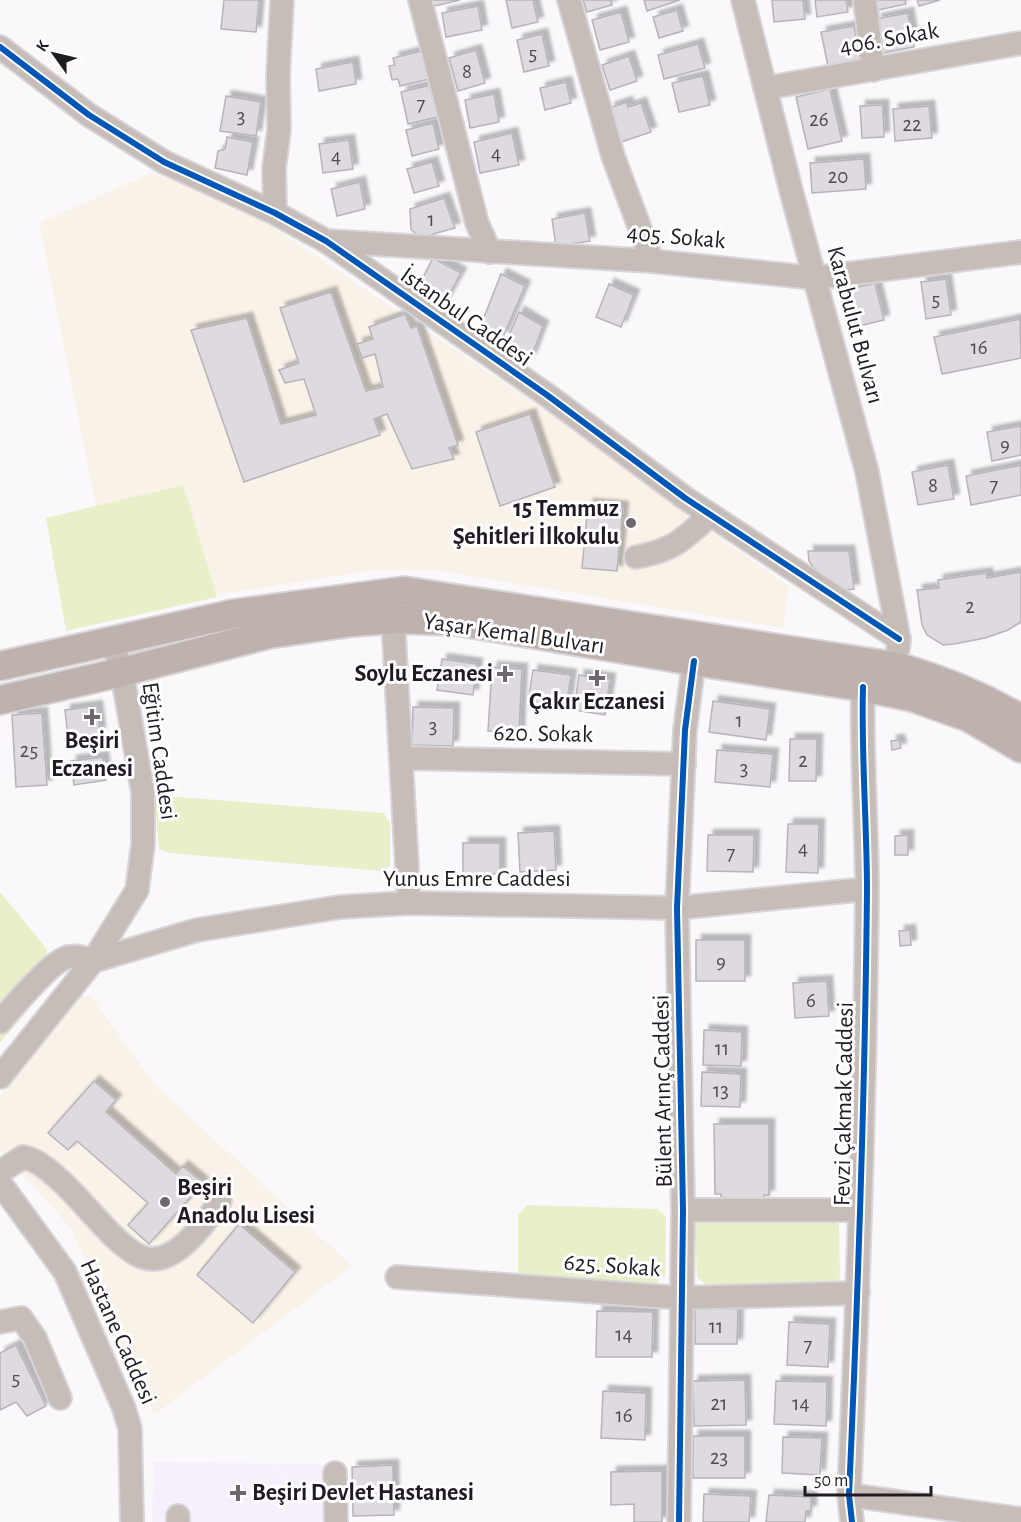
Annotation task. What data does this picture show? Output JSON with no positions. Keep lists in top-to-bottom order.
{
  "streets": {
    "main road": ["Yaşar Kemal Bulvarı"],
    "street": [
      "406. Sokak",
      "405. Sokak",
      "İstanbul Caddesi",
      "Karabulut Bulvarı",
      "620. Sokak",
      "Eğitim Caddesi",
      "Yunus Emre Caddesi",
      "Bülent Arınç Caddesi",
      "Fevzi Çakmak Caddesi",
      "625. Sokak",
      "Hastane Caddesi"
    ]
  },
  "crossings": [
    ["406. Sokak", "Karabulut Bulvarı"],
    ["405. Sokak", "İstanbul Caddesi"],
    ["405. Sokak", "Karabulut Bulvarı"],
    ["İstanbul Caddesi", "Karabulut Bulvarı"],
    ["Karabulut Bulvarı", "Yaşar Kemal Bulvarı"],
    ["Yaşar Kemal Bulvarı", "Eğitim Caddesi"],
    ["Yaşar Kemal Bulvarı", "Bülent Arınç Caddesi"],
    ["Yaşar Kemal Bulvarı", "Fevzi Çakmak Caddesi"],
    ["620. Sokak", "Bülent Arınç Caddesi"],
    ["Eğitim Caddesi", "Yunus Emre Caddesi"],
    ["Yunus Emre Caddesi", "Bülent Arınç Caddesi"],
    ["Yunus Emre Caddesi", "Fevzi Çakmak Caddesi"],
    ["Bülent Arınç Caddesi", "625. Sokak"],
    ["Fevzi Çakmak Caddesi", "625. Sokak"]
  ],
  "places": {
    "other": ["15 Temmuz Şehitleri İlkokulu", "Beşiri Anadolu Lisesi"],
    "health": [
      "Soylu Eczanesi",
      "Çakır Eczanesi",
      "Beşiri Eczanesi",
      "Beşiri Devlet Hastanesi"
    ]
  },
  "house_numbers": [
    "5",
    "8",
    "7",
    "3",
    "26",
    "22",
    "4",
    "4",
    "20",
    "1",
    "5",
    "16",
    "9",
    "8",
    "7",
    "2",
    "1",
    "3",
    "25",
    "2",
    "3",
    "4",
    "7",
    "9",
    "6",
    "11",
    "13",
    "11",
    "14",
    "7",
    "5",
    "21",
    "14",
    "16",
    "23"
  ],
  "scale_bar": "50 m",
  "north": "top left"
}
